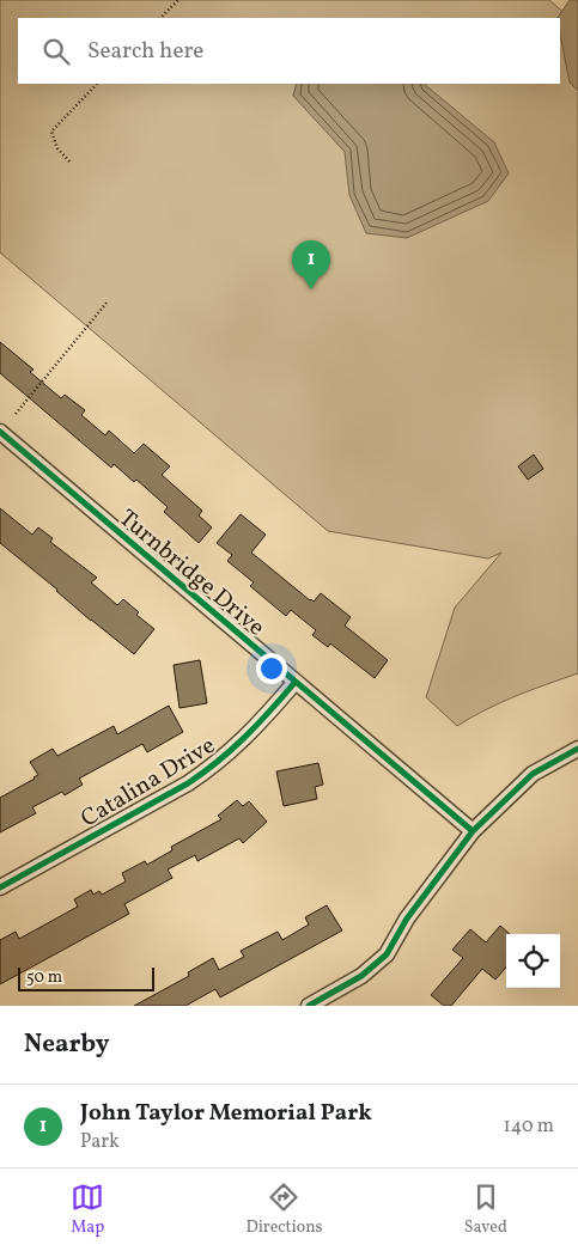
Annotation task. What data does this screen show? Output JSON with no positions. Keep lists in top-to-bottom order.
{
  "streets": {
    "street": ["Turnbridge Drive", "Catalina Drive"]
  },
  "crossings": [
    ["Turnbridge Drive", "Catalina Drive"]
  ],
  "scale_bar": "50 m",
  "page": {
    "search": "Search here",
    "pins": "1",
    "scale": "50 m",
    "heading": "Nearby",
    "list": [
      {
        "mark": "1",
        "name": "John Taylor Memorial Park",
        "note": "Park",
        "value": "140 m"
      }
    ],
    "nav": ["Map", "Directions", "Saved"]
  }
}
